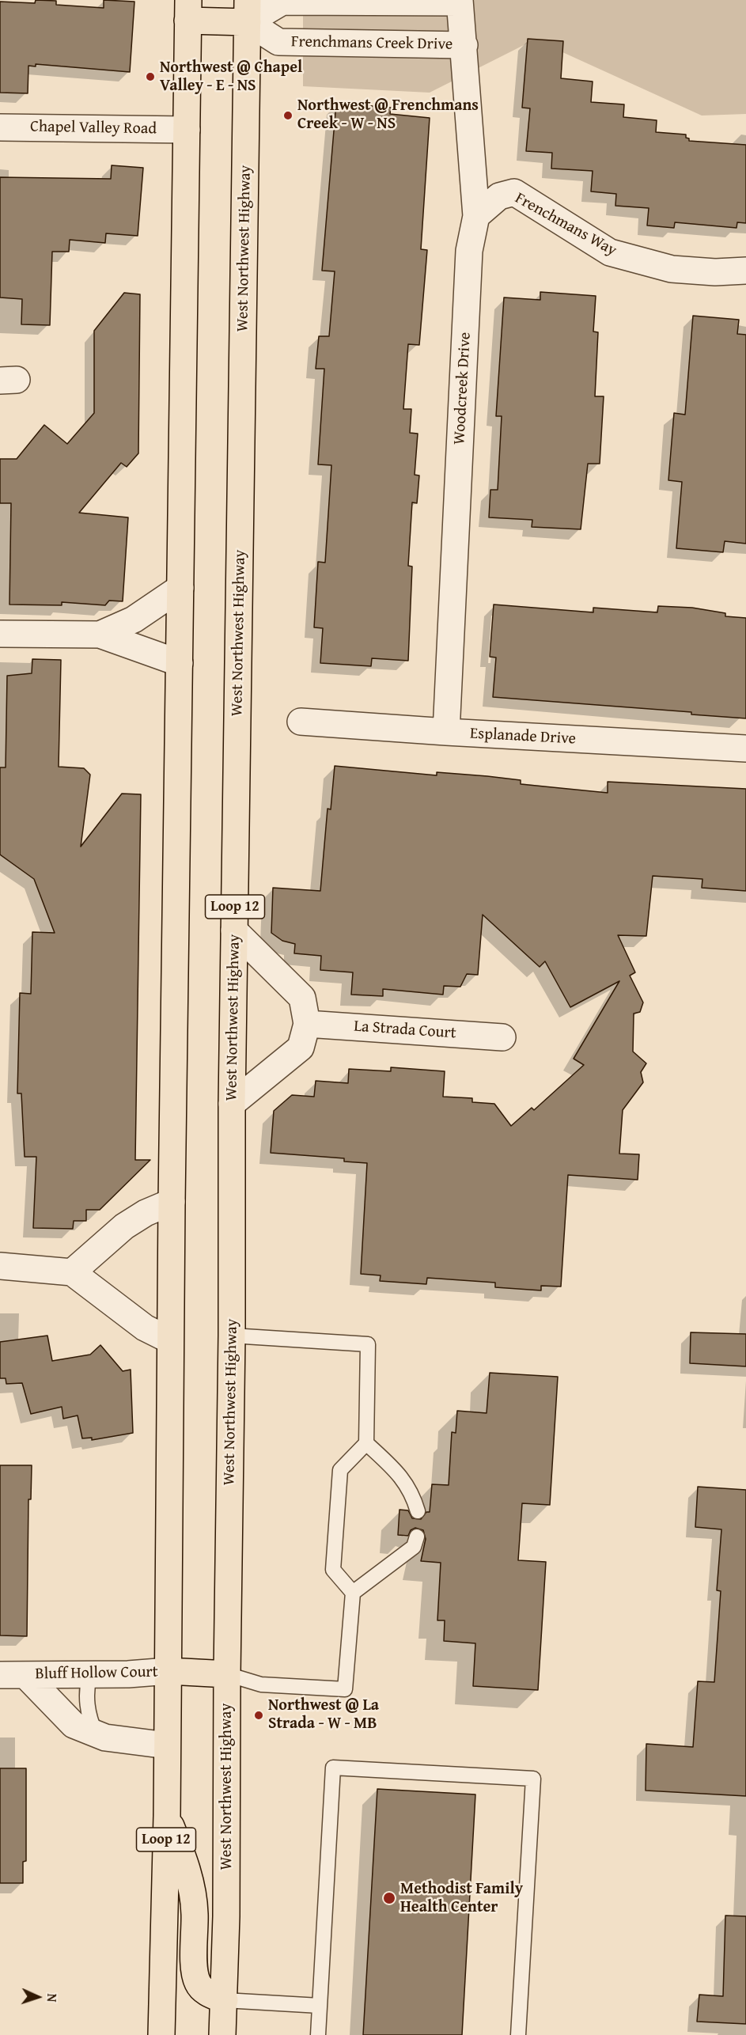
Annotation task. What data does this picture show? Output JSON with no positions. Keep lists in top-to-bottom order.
{
  "streets": {
    "main road": ["West Northwest Highway", "Loop 12"],
    "street": [
      "Frenchmans Creek Drive",
      "Chapel Valley Road",
      "Frenchmans Way",
      "Woodcreek Drive",
      "Esplanade Drive",
      "La Strada Court",
      "Bluff Hollow Court"
    ]
  },
  "crossings": [
    ["Frenchmans Creek Drive", "West Northwest Highway"],
    ["Frenchmans Creek Drive", "Woodcreek Drive"],
    ["Chapel Valley Road", "Loop 12"],
    ["Frenchmans Way", "Woodcreek Drive"],
    ["Woodcreek Drive", "Esplanade Drive"],
    ["Loop 12", "Bluff Hollow Court"]
  ],
  "places": [
    "Northwest @ Chapel Valley - E - NS",
    "Northwest @ Frenchmans Creek - W - NS",
    "Northwest @ La Strada - W - MB",
    "Methodist Family Health Center"
  ],
  "north": "right"
}
